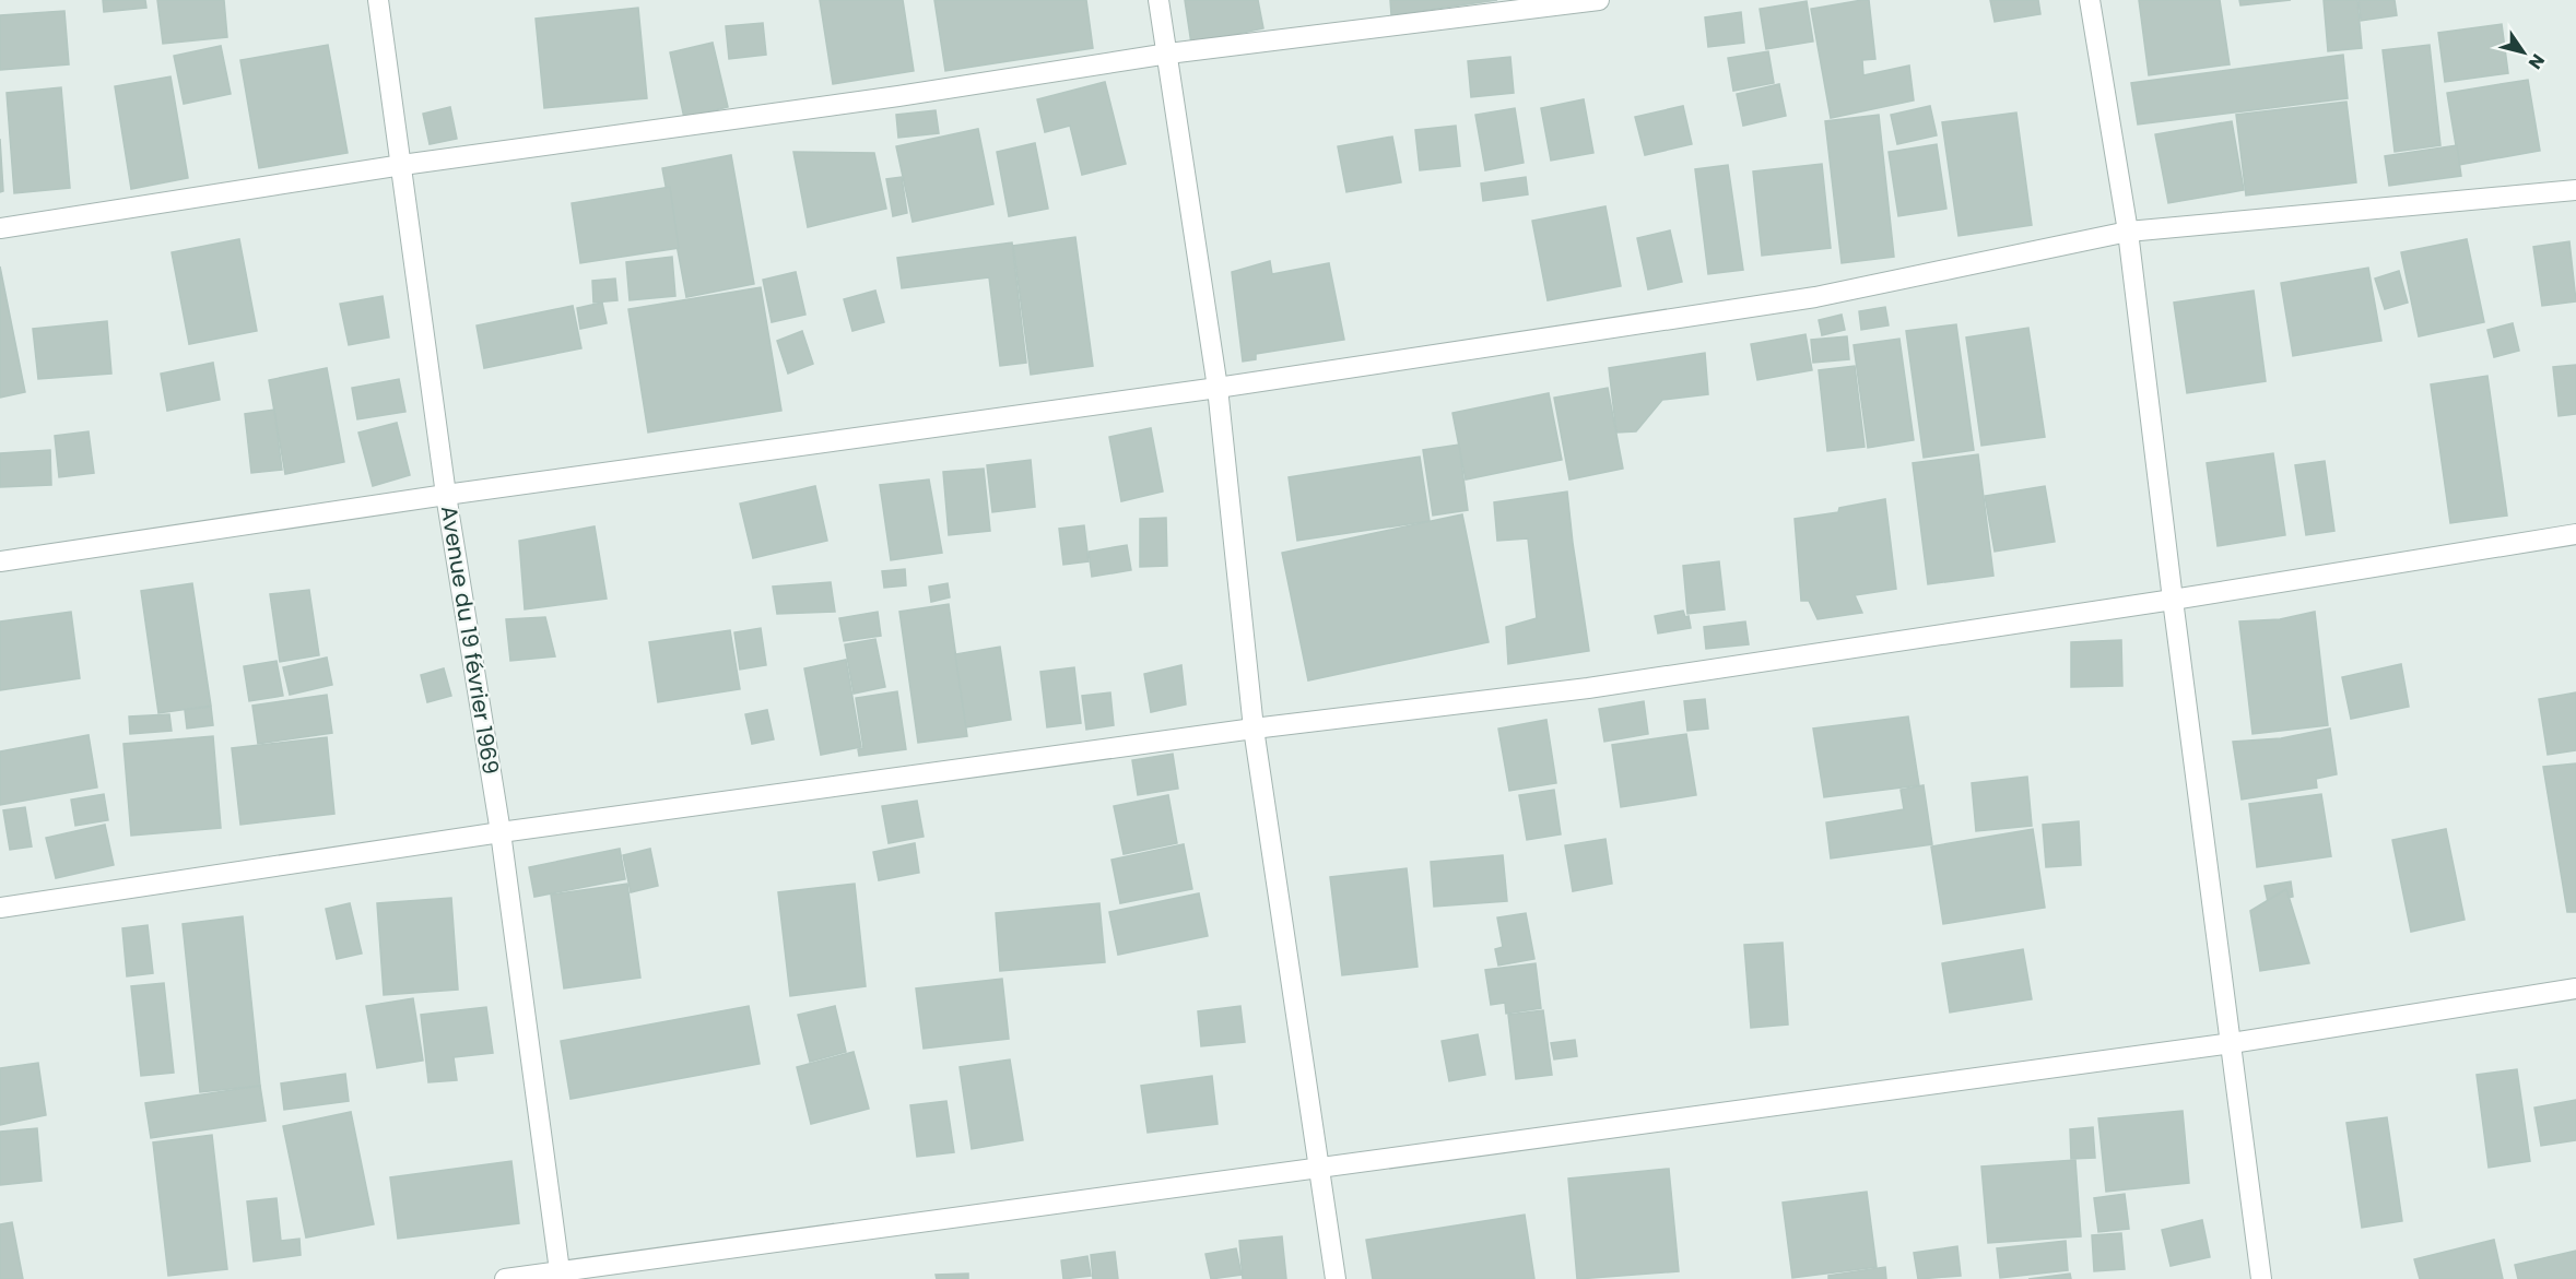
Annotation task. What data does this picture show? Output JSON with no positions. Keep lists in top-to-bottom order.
{
  "streets": {
    "street": ["Avenue du 19 février 1969"]
  },
  "north": "bottom right"
}
